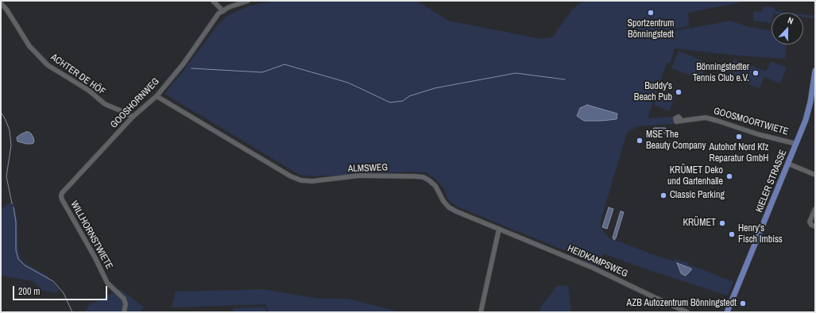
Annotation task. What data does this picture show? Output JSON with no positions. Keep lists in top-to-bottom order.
{
  "streets": {
    "main road": ["KIELER STRASSE"],
    "street": [
      "ACHTER DE HÖF",
      "GOOSHORNWEG",
      "GOOSMOORTWIETE",
      "ALMSWEG",
      "WILLHORNSTWIETE",
      "HEIDKAMPSWEG"
    ]
  },
  "crossings": [
    ["ACHTER DE HÖF", "GOOSHORNWEG"],
    ["GOOSHORNWEG", "ALMSWEG"],
    ["GOOSHORNWEG", "WILLHORNSTWIETE"],
    ["GOOSMOORTWIETE", "KIELER STRASSE"],
    ["ALMSWEG", "HEIDKAMPSWEG"]
  ],
  "places": [
    "Sportzentrum Bönningstedt",
    "Bönningstedter Tennis Club e.V.",
    "Buddy's Beach Pub",
    "Autohof Nord Kfz Reparatur GmbH",
    "MSE The Beauty Company",
    "KRÜMET Deko und Gartenhalle",
    "Classic Parking",
    "KRÜMET",
    "Henry's Fisch Imbiss",
    "AZB Autozentrum Bönningstedt"
  ],
  "scale_bar": "200 m",
  "north": "top"
}
